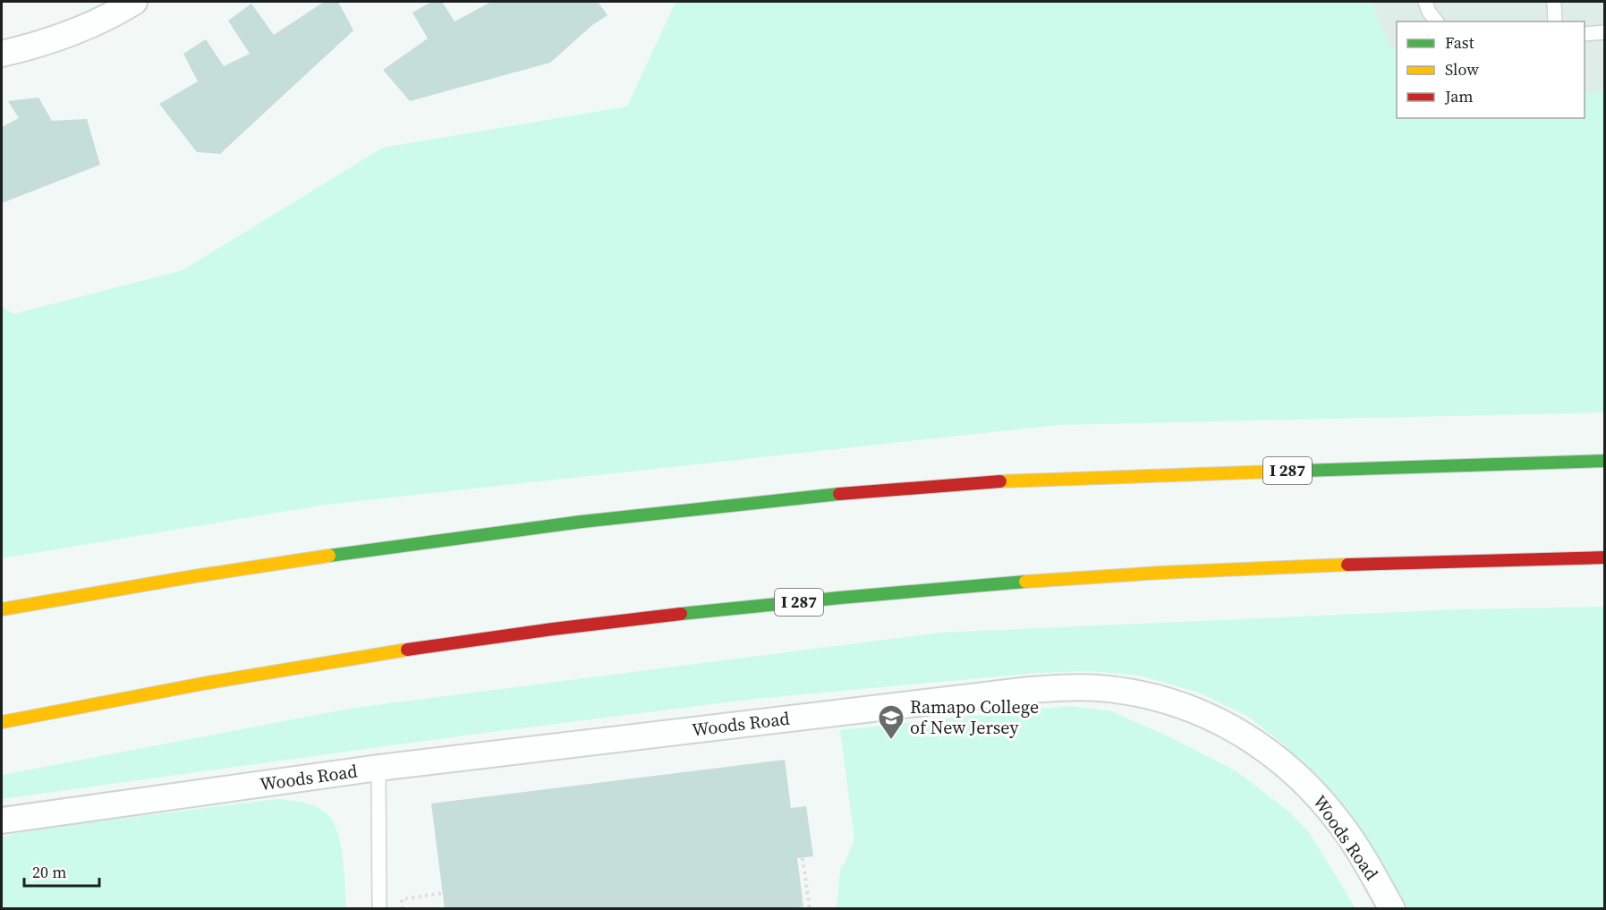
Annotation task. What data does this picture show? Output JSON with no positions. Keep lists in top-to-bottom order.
{
  "streets": {
    "highway": ["I 287"],
    "street": ["Woods Road"]
  },
  "places": {
    "school or university": ["Ramapo College of New Jersey"]
  },
  "legend": ["Fast", "Slow", "Jam"],
  "scale_bar": "20 m"
}
